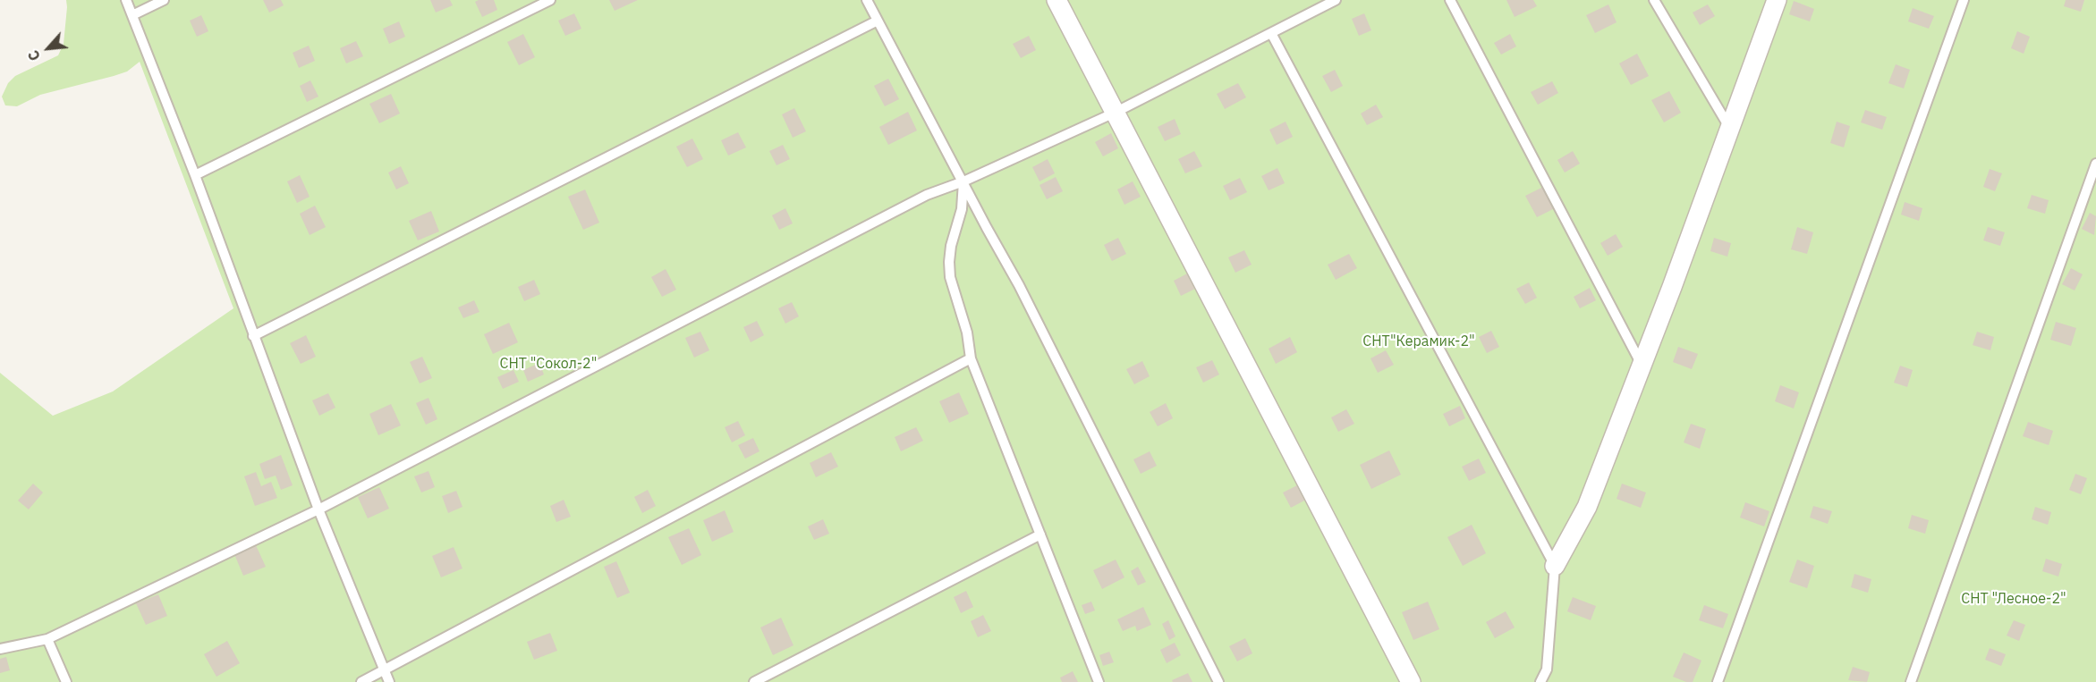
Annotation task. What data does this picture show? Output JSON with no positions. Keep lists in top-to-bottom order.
{
  "parks": ["СНТ\"Керамик-2\"", "СНТ \"Сокол-2\"", "СНТ \"Лесное-2\""],
  "north": "bottom left"
}
